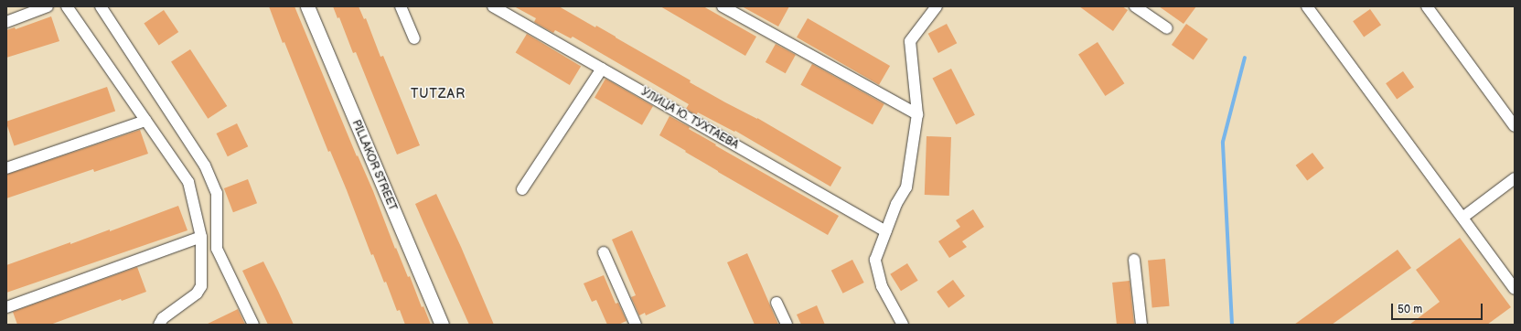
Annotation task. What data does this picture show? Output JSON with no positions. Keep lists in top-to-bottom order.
{
  "streets": {
    "street": ["УЛИЦА Ю. ТУХТАЕВА", "PILLAKOR STREET"]
  },
  "districts": ["TUTZAR"],
  "scale_bar": "50 m"
}
